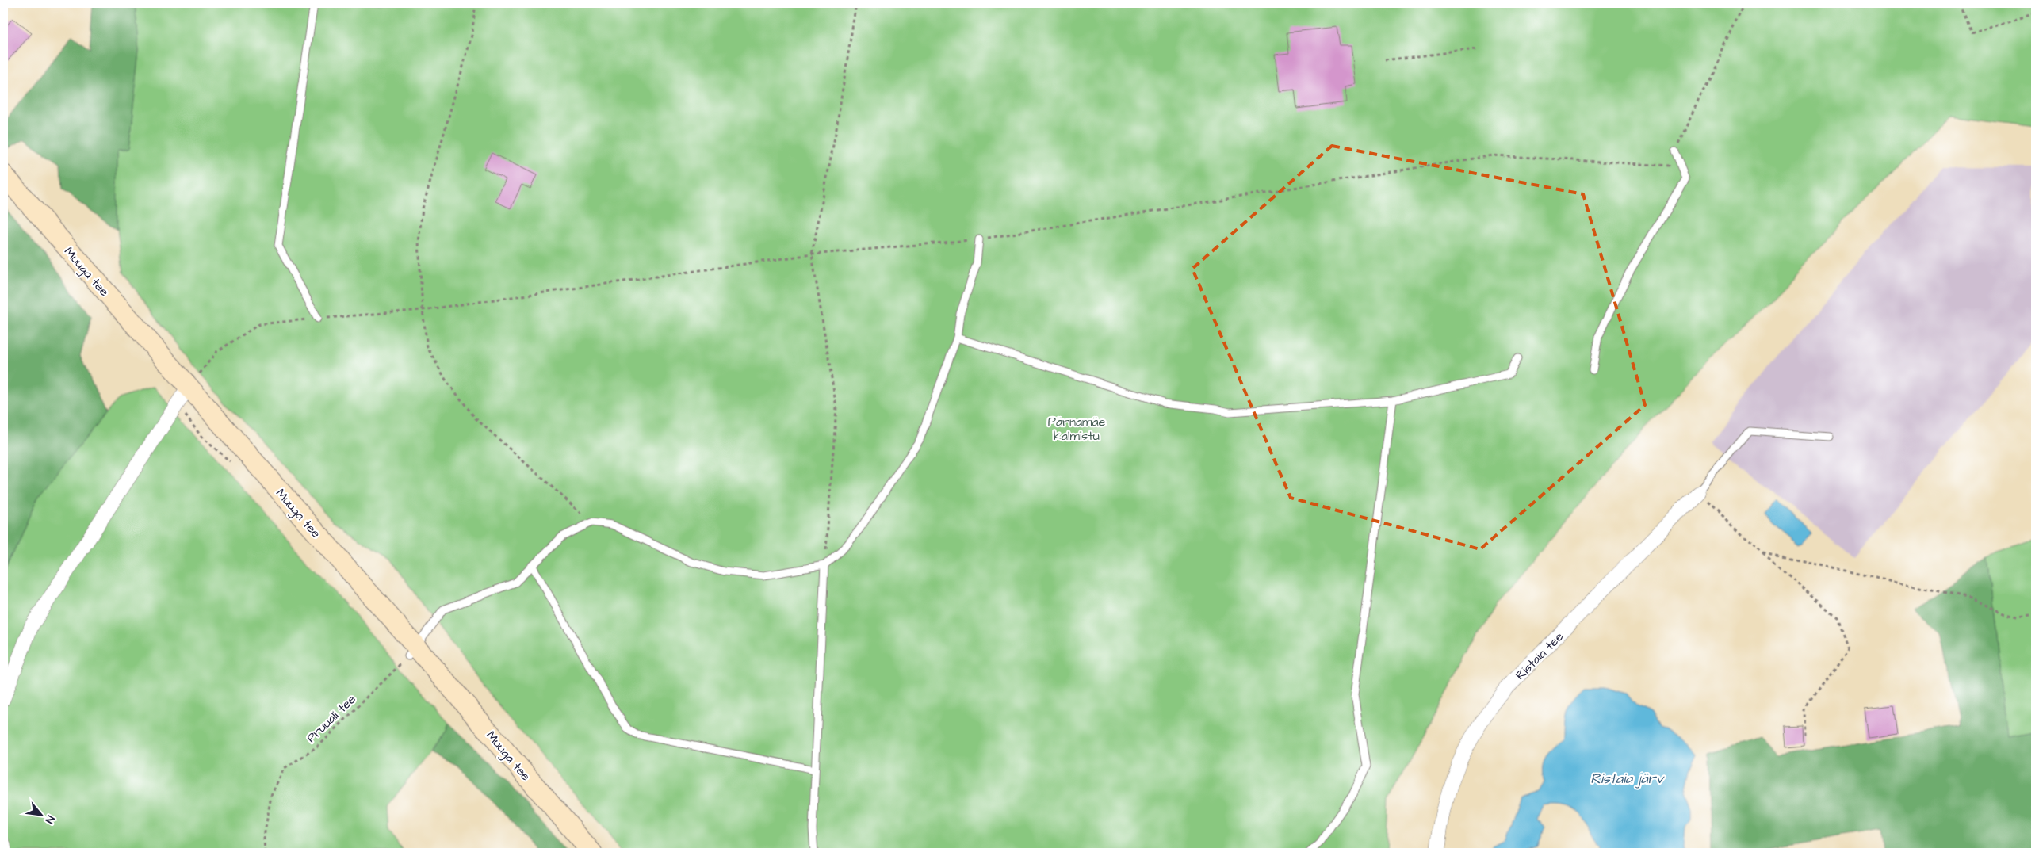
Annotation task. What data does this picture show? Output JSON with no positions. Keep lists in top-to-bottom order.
{
  "streets": {
    "main road": ["Muuga tee"],
    "street": ["Ristaia tee"],
    "path": ["Pruuali tee"]
  },
  "crossings": [
    ["Muuga tee", "Pruuali tee"]
  ],
  "water": ["Ristaia järv"],
  "parks": ["Pärnamäe kalmistu"],
  "north": "bottom right"
}
